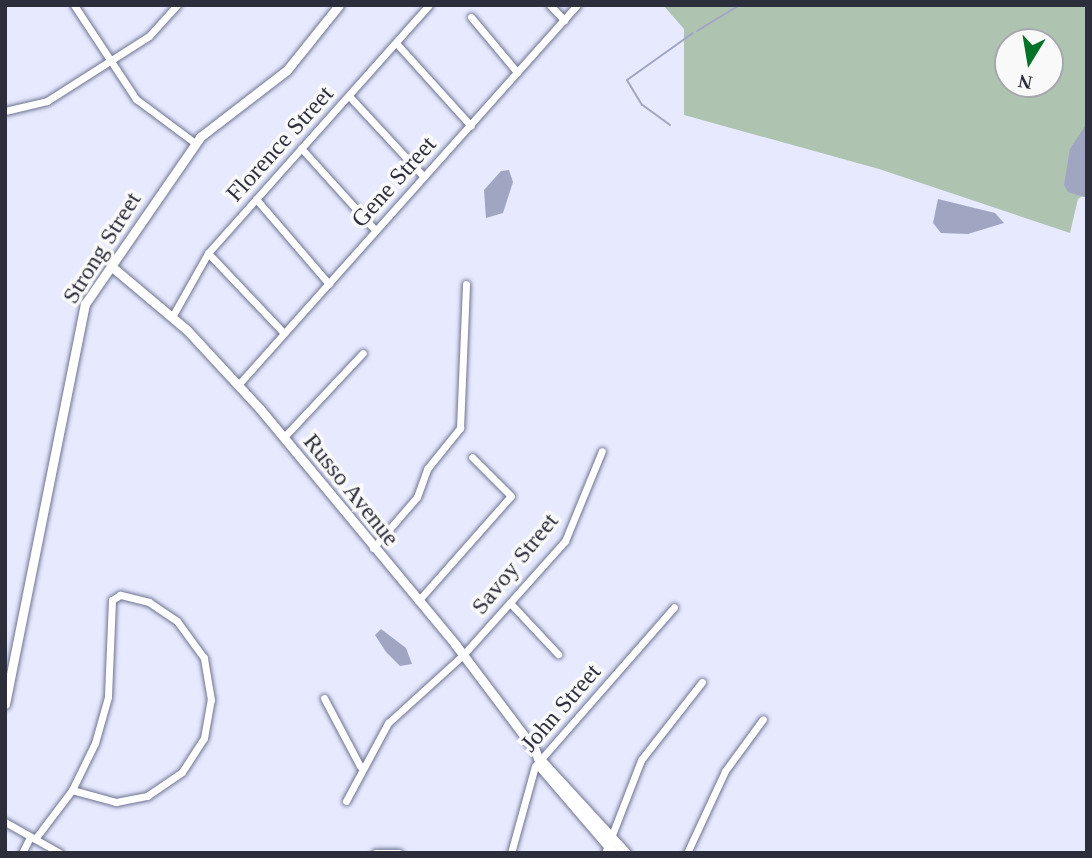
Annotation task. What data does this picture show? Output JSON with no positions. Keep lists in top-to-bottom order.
{
  "streets": {
    "street": [
      "Florence Street",
      "Gene Street",
      "Strong Street",
      "Russo Avenue",
      "Savoy Street",
      "John Street"
    ]
  },
  "crossings": [
    ["Florence Street", "Russo Avenue"],
    ["Gene Street", "Russo Avenue"],
    ["Strong Street", "Russo Avenue"],
    ["Russo Avenue", "Savoy Street"],
    ["Russo Avenue", "John Street"]
  ],
  "north": "bottom"
}
